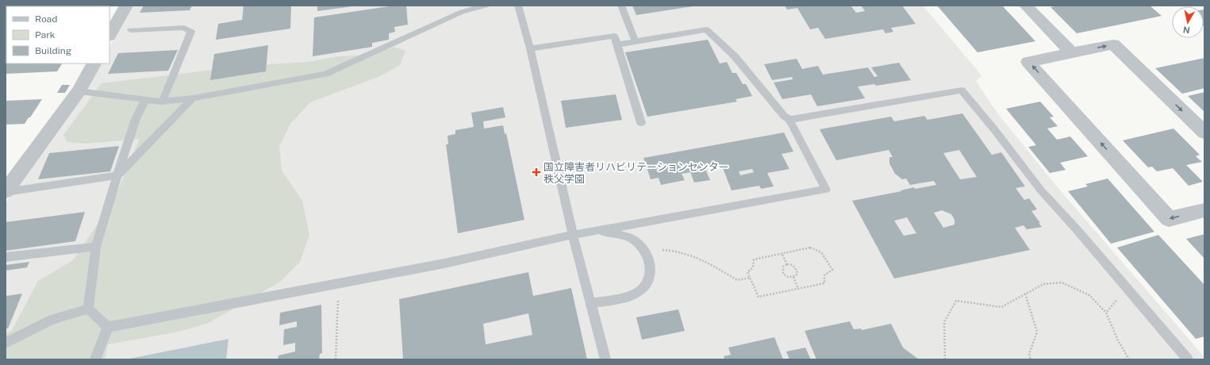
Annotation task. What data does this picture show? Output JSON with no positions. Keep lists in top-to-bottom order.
{
  "places": {
    "health": ["国立障害者リハビリテーションセンター 秩父学園"]
  },
  "legend": ["Road", "Park", "Building"],
  "north": "bottom"
}
